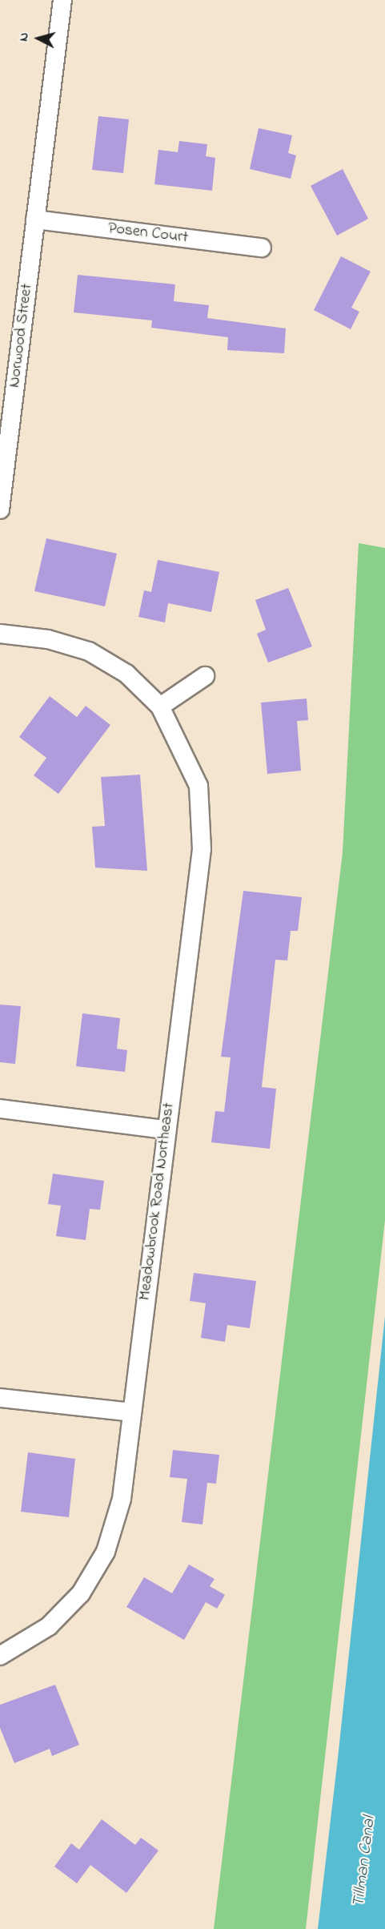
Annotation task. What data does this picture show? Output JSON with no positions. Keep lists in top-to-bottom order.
{
  "streets": {
    "street": ["Posen Court", "Norwood Street", "Meadowbrook Road Northeast"]
  },
  "crossings": [
    ["Posen Court", "Norwood Street"]
  ],
  "water": ["Tillman Canal"],
  "north": "left"
}
